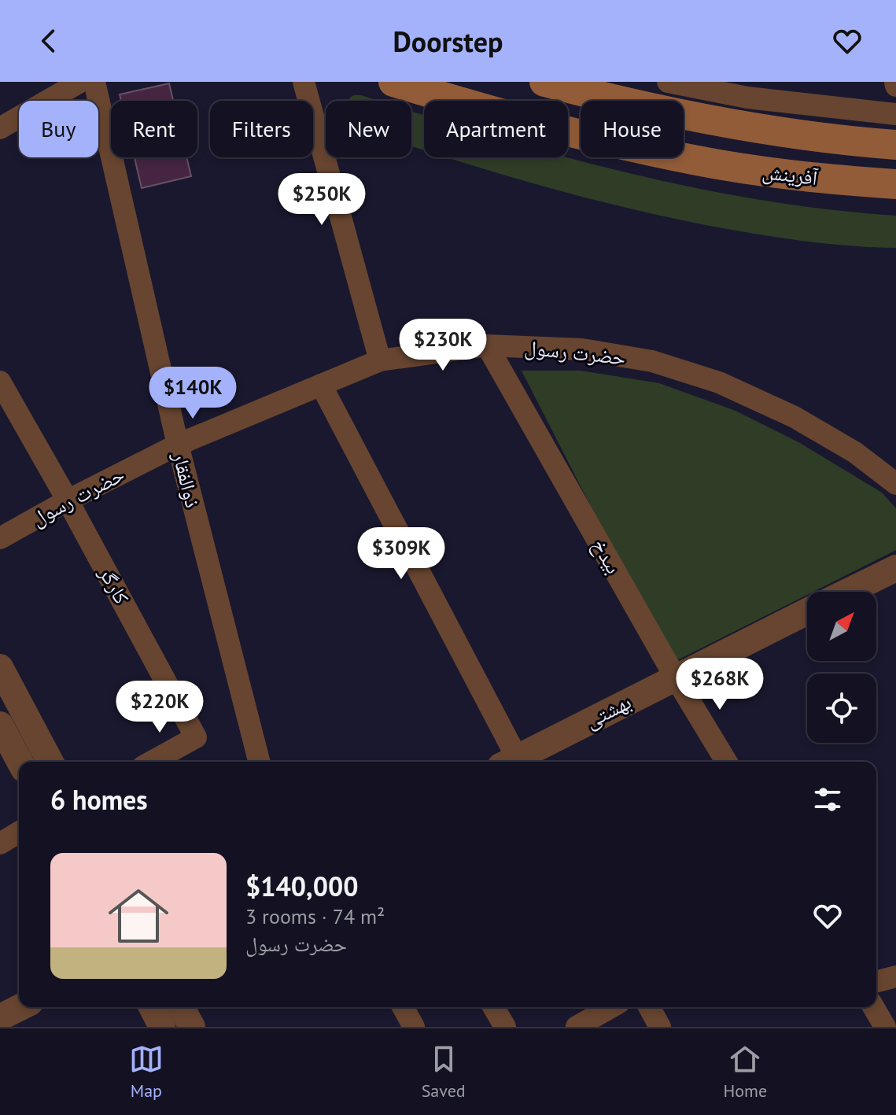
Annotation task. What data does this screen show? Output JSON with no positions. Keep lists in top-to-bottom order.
{
  "streets": {
    "main road": ["آفرینش"],
    "street": [
      "حضرت رسول",
      "ذوالفقار",
      "بیدخ",
      "کارگر",
      "بهشتی"
    ]
  },
  "crossings": [
    ["حضرت رسول", "ذوالفقار"],
    ["حضرت رسول", "بیدخ"],
    ["حضرت رسول", "کارگر"],
    ["بیدخ", "بهشتی"]
  ],
  "north": "top right",
  "page": {
    "header": "Doorstep",
    "chip": [
      "Buy",
      "Rent",
      "Filters",
      "New",
      "Apartment",
      "House"
    ],
    "price": [
      "$250K",
      "$230K",
      "$140K",
      "$309K",
      "$268K",
      "$220K"
    ],
    "heading": "6 homes",
    "list": [
      {
        "name": "$140,000",
        "note": "3 rooms · 74 m² · حضرت رسول"
      }
    ],
    "tabs": ["Map", "Saved", "Home"]
  }
}
